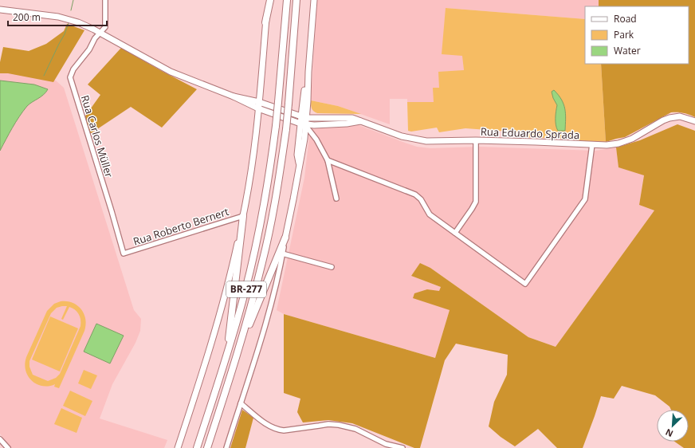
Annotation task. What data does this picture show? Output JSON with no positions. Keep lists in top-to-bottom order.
{
  "streets": {
    "highway": ["BR-277"],
    "main road": ["Rua Eduardo Sprada"],
    "street": ["Rua Carlos Müller", "Rua Roberto Bernert"]
  },
  "crossings": [
    ["Rua Eduardo Sprada", "Rua Carlos Müller"],
    ["Rua Carlos Müller", "Rua Roberto Bernert"]
  ],
  "legend": ["Road", "Park", "Water"],
  "scale_bar": "200 m",
  "north": "bottom left"
}
